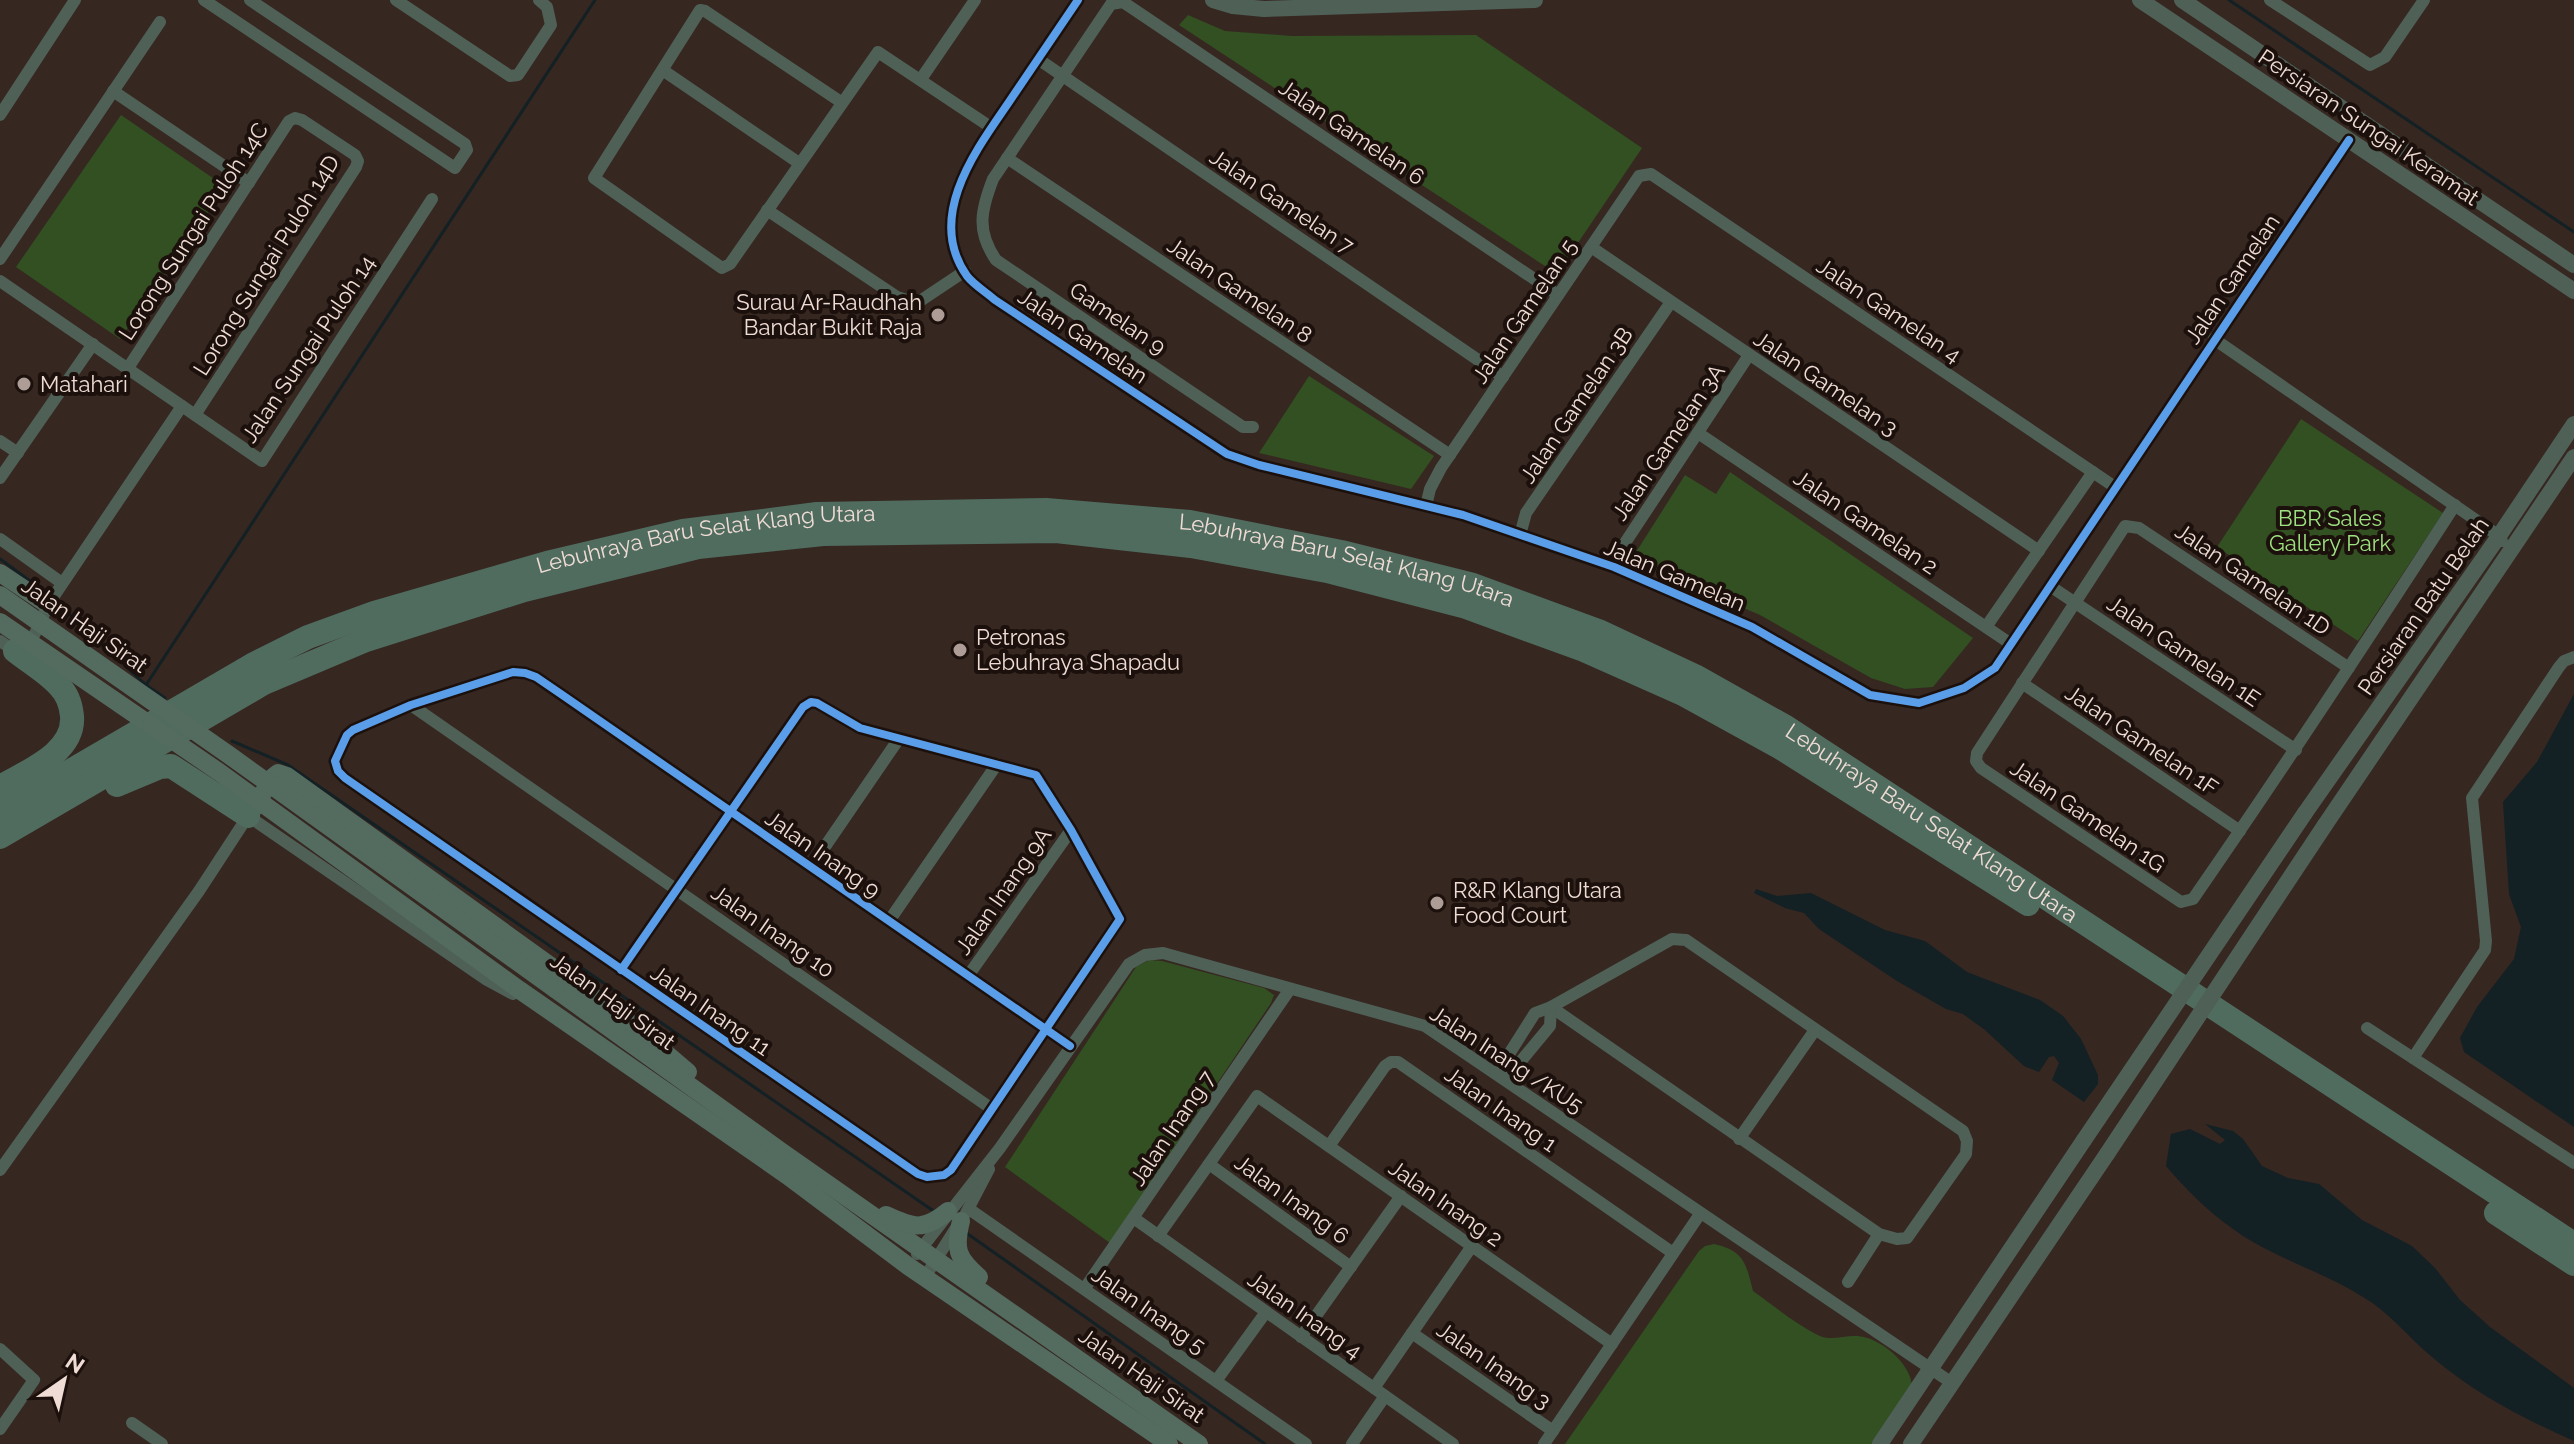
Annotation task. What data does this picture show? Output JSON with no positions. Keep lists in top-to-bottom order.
{
  "streets": {
    "highway": ["Lebuhraya Baru Selat Klang Utara"],
    "main road": ["Jalan Haji Sirat"],
    "street": [
      "Persiaran Sungai Keramat",
      "Jalan Gamelan 6",
      "Jalan Gamelan 7",
      "Lorong Sungai Puloh 14C",
      "Lorong Sungai Puloh 14D",
      "Jalan Gamelan",
      "Jalan Gamelan 8",
      "Jalan Gamelan 4",
      "Jalan Gamelan 5",
      "Gamelan 9",
      "Jalan Sungai Puloh 14",
      "Jalan Gamelan 3",
      "Jalan Gamelan 3B",
      "Jalan Gamelan 3A",
      "Jalan Gamelan 2",
      "Jalan Gamelan 1D",
      "Persiaran Batu Belah",
      "Jalan Gamelan 1E",
      "Jalan Gamelan 1F",
      "Jalan Gamelan 1G",
      "Jalan Inang 9",
      "Jalan Inang 9A",
      "Jalan Inang 10",
      "Jalan Inang 11",
      "Jalan Inang /KU5",
      "Jalan Inang 1",
      "Jalan Inang 7",
      "Jalan Inang 6",
      "Jalan Inang 2",
      "Jalan Inang 5",
      "Jalan Inang 4",
      "Jalan Inang 3"
    ]
  },
  "crossings": [
    ["Persiaran Sungai Keramat", "Jalan Gamelan"],
    ["Jalan Gamelan 6", "Jalan Gamelan 5"],
    ["Jalan Gamelan 7", "Jalan Gamelan"],
    ["Jalan Gamelan 7", "Jalan Gamelan 5"],
    ["Lorong Sungai Puloh 14C", "Lorong Sungai Puloh 14D"],
    ["Lorong Sungai Puloh 14C", "Jalan Sungai Puloh 14"],
    ["Lorong Sungai Puloh 14D", "Jalan Sungai Puloh 14"],
    ["Jalan Gamelan", "Jalan Gamelan 4"],
    ["Jalan Gamelan", "Jalan Gamelan 5"],
    ["Jalan Gamelan", "Jalan Gamelan 3B"],
    ["Jalan Gamelan", "Jalan Gamelan 3A"],
    ["Jalan Gamelan", "Jalan Gamelan 2"],
    ["Jalan Gamelan", "Jalan Gamelan 1E"],
    ["Jalan Gamelan 8", "Jalan Gamelan 5"],
    ["Jalan Gamelan 8", "Gamelan 9"],
    ["Jalan Gamelan 4", "Jalan Gamelan 5"],
    ["Jalan Gamelan 5", "Jalan Gamelan 3"],
    ["Jalan Gamelan 3", "Jalan Gamelan 3B"],
    ["Jalan Gamelan 3", "Jalan Gamelan 3A"],
    ["Jalan Gamelan 3A", "Jalan Gamelan 2"],
    ["Jalan Gamelan 1D", "Jalan Gamelan 1E"],
    ["Persiaran Batu Belah", "Jalan Inang /KU5"],
    ["Jalan Haji Sirat", "Jalan Inang /KU5"],
    ["Jalan Gamelan 1F", "Jalan Gamelan 1G"],
    ["Jalan Inang 9", "Jalan Inang 9A"],
    ["Jalan Inang 9", "Jalan Inang 11"],
    ["Jalan Inang 9", "Jalan Inang /KU5"],
    ["Jalan Inang 9A", "Jalan Inang 11"],
    ["Jalan Inang 10", "Jalan Inang 11"],
    ["Jalan Inang /KU5", "Jalan Inang 7"],
    ["Jalan Inang /KU5", "Jalan Inang 5"],
    ["Jalan Inang 1", "Jalan Inang 2"],
    ["Jalan Inang 7", "Jalan Inang 5"],
    ["Jalan Inang 7", "Jalan Inang 4"],
    ["Jalan Inang 6", "Jalan Inang 2"]
  ],
  "parks": ["BBR Sales Gallery Park"],
  "places": [
    "Surau Ar-Raudhah Bandar Bukit Raja",
    "Matahari",
    "Petronas Lebuhraya Shapadu",
    "R&R Klang Utara Food Court"
  ],
  "north": "top right"
}
